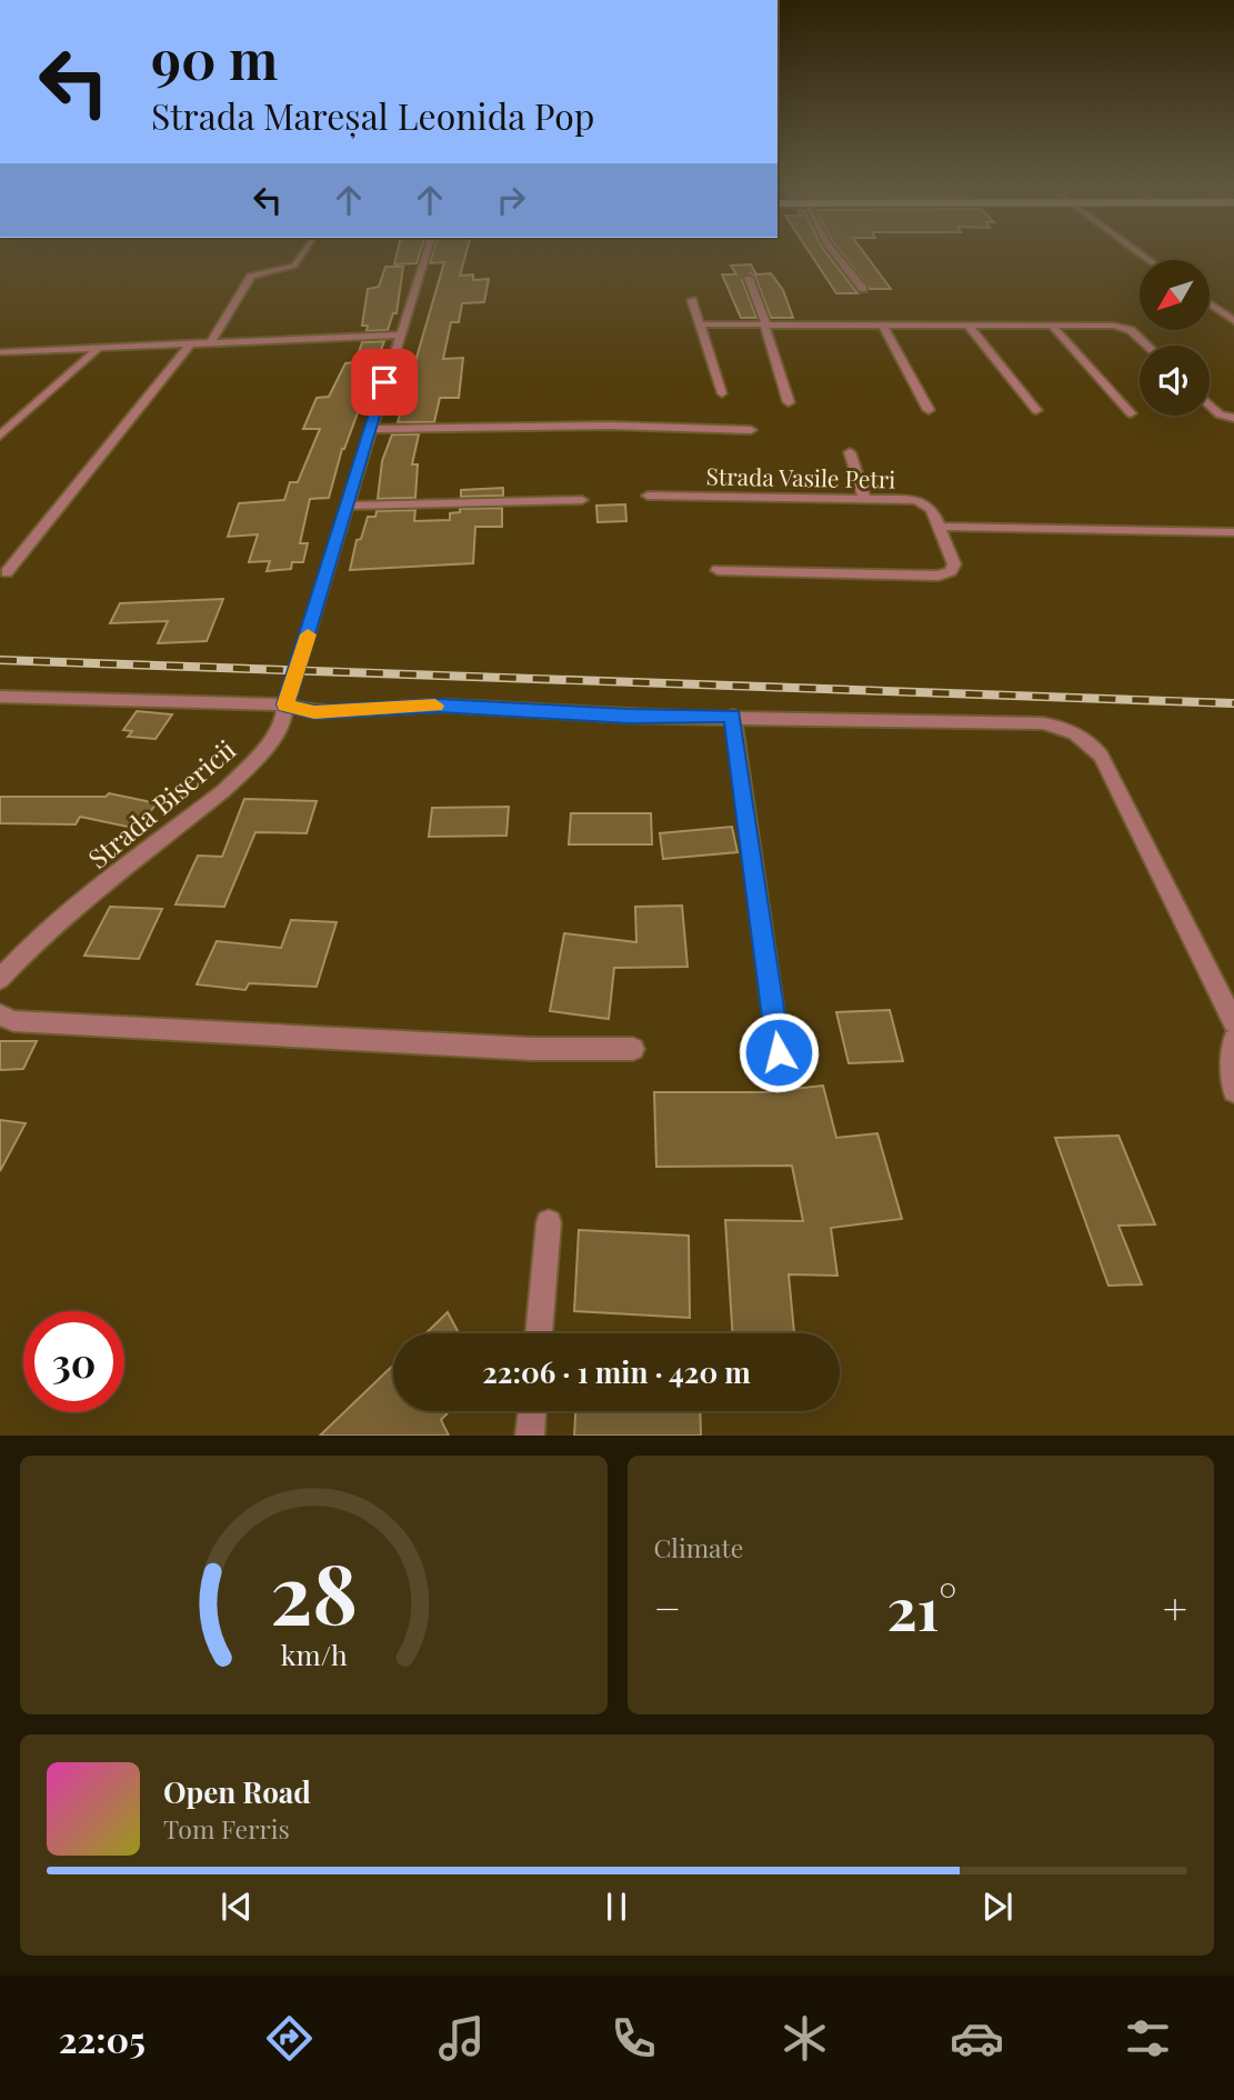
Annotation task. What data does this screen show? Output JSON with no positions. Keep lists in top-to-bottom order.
{
  "streets": {
    "street": ["Strada Vasile Petri", "Strada Bisericii"]
  },
  "north": "bottom left",
  "page": {
    "turn": ["90 m", "Strada Mareșal Leonida Pop"],
    "limit": "30",
    "trip": "22:06 · 1 min · 420 m",
    "tile": "Climate",
    "heat": ["−", "21°", "+"],
    "song": ["Open Road", "Tom Ferris"],
    "tabs": "22:05",
    "gauge": ["28", "km/h"]
  }
}
